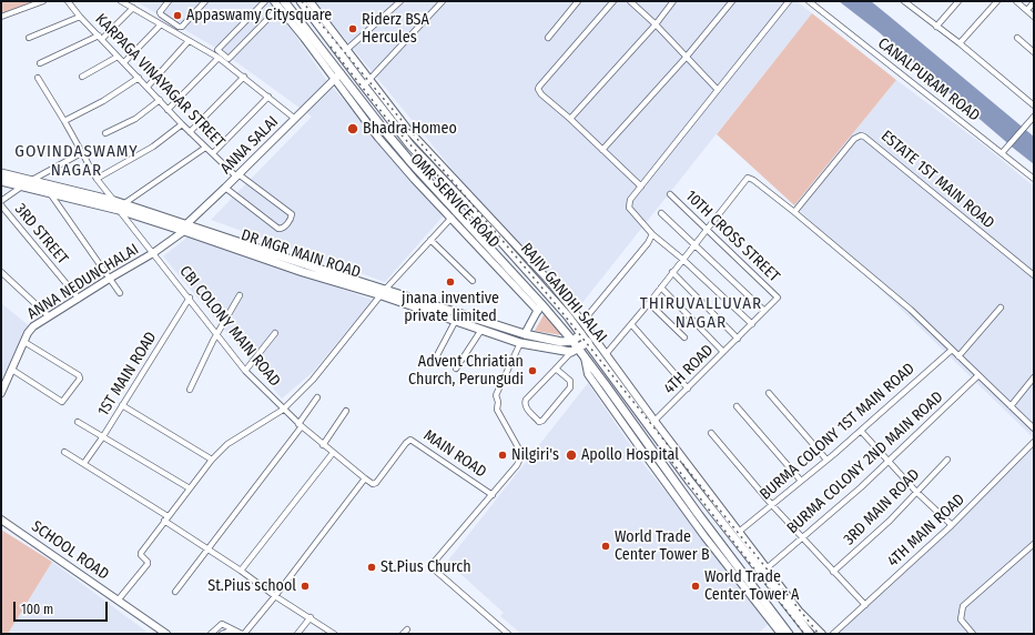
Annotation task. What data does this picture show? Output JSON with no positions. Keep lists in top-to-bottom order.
{
  "streets": {
    "main road": ["DR MGR MAIN ROAD", "RAJIV GANDHI SALAI"],
    "street": [
      "CANALPURAM ROAD",
      "KARPAGA VINAYAGAR STREET",
      "ANNA SALAI",
      "ESTATE 1ST MAIN ROAD",
      "OMR SERVICE ROAD",
      "3RD STREET",
      "10TH CROSS STREET",
      "ANNA NEDUNCHALAI",
      "CBI COLONY MAIN ROAD",
      "4TH ROAD",
      "1ST MAIN ROAD",
      "BURMA COLONY 1ST MAIN ROAD",
      "MAIN ROAD",
      "BURMA COLONY 2ND MAIN ROAD",
      "3RD MAIN ROAD",
      "4TH MAIN ROAD",
      "SCHOOL ROAD"
    ]
  },
  "crossings": [
    ["KARPAGA VINAYAGAR STREET", "ANNA SALAI"],
    ["ANNA SALAI", "OMR SERVICE ROAD"],
    ["ANNA SALAI", "DR MGR MAIN ROAD"],
    ["ANNA SALAI", "ANNA NEDUNCHALAI"],
    ["ANNA SALAI", "RAJIV GANDHI SALAI"],
    ["OMR SERVICE ROAD", "RAJIV GANDHI SALAI"],
    ["3RD STREET", "ANNA NEDUNCHALAI"],
    ["10TH CROSS STREET", "4TH ROAD"],
    ["DR MGR MAIN ROAD", "ANNA NEDUNCHALAI"],
    ["DR MGR MAIN ROAD", "RAJIV GANDHI SALAI"],
    ["DR MGR MAIN ROAD", "CBI COLONY MAIN ROAD"],
    ["ANNA NEDUNCHALAI", "CBI COLONY MAIN ROAD"],
    ["RAJIV GANDHI SALAI", "4TH ROAD"],
    ["CBI COLONY MAIN ROAD", "1ST MAIN ROAD"],
    ["CBI COLONY MAIN ROAD", "MAIN ROAD"]
  ],
  "districts": ["GOVINDASWAMY NAGAR", "THIRUVALLUVAR NAGAR"],
  "places": [
    "Appaswamy Citysquare",
    "Riderz BSA Hercules",
    "Bhadra Homeo",
    "jnana inventive private limited",
    "Advent Chriatian Church, Perungudi",
    "Nilgiri's",
    "Apollo Hospital",
    "World Trade Center Tower B",
    "St.Pius Church",
    "St.Pius school",
    "World Trade Center Tower A"
  ],
  "scale_bar": "100 m"
}
